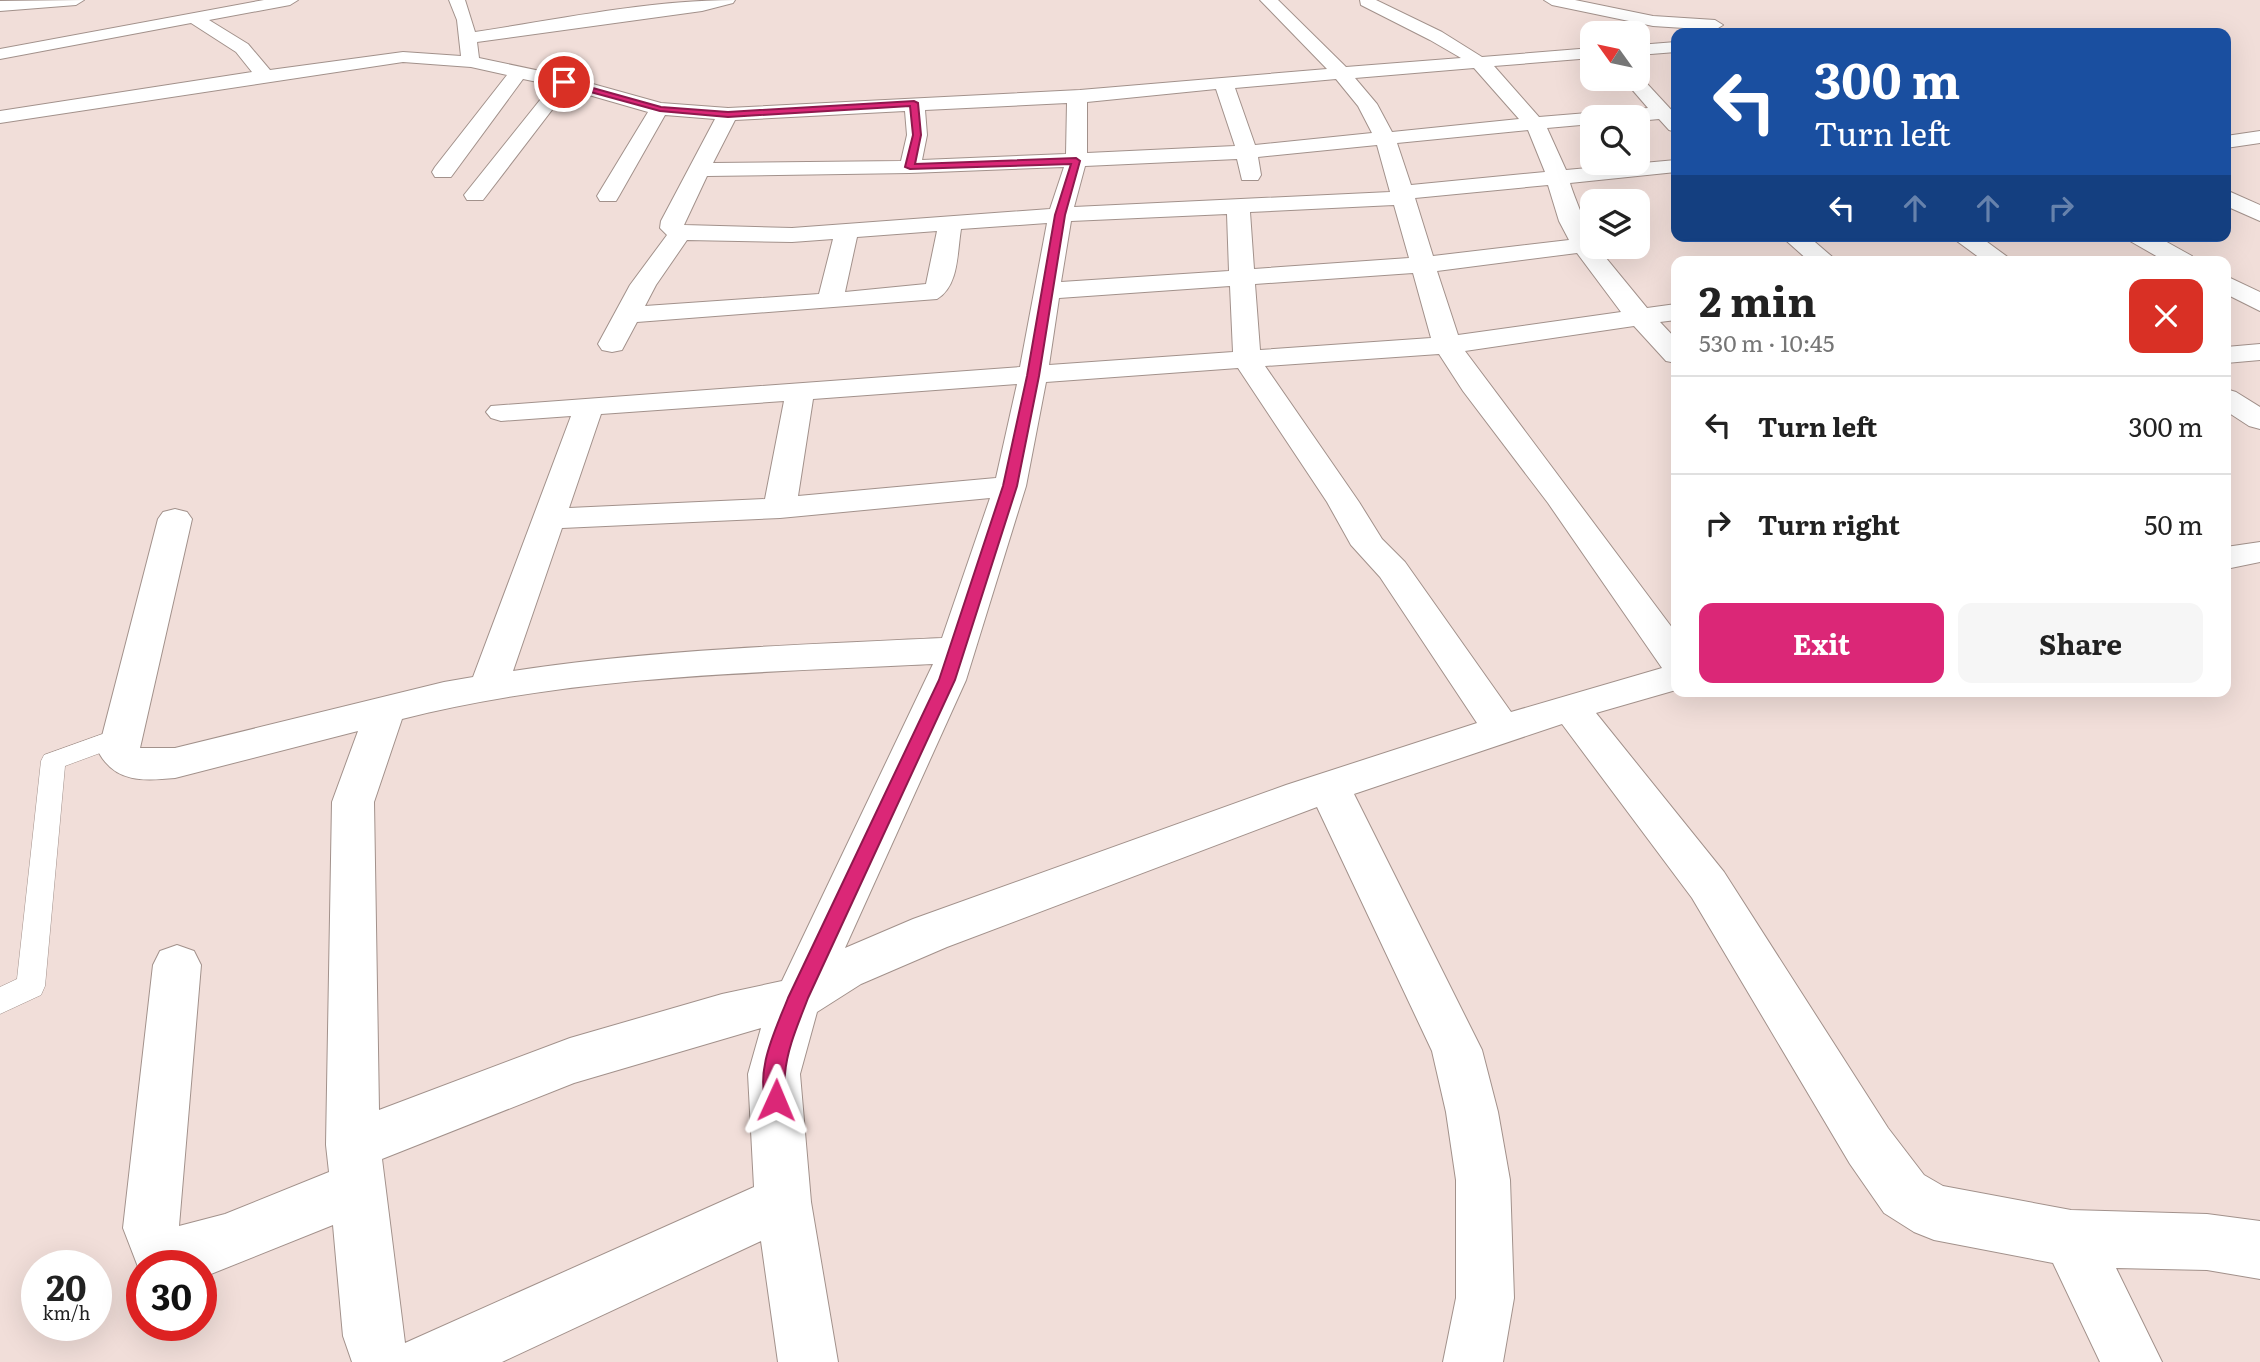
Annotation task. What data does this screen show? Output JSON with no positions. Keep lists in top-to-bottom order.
{
  "north": "top left",
  "page": {
    "turn": ["300 m", "Turn left"],
    "heading": ["2 min", "530 m · 10:45"],
    "list": [
      {
        "name": "Turn left",
        "value": "300 m"
      },
      {
        "name": "Turn right",
        "value": "50 m"
      }
    ],
    "buttons": ["Exit", "Share"],
    "speed": "20 km/h",
    "limit": "30"
  }
}
